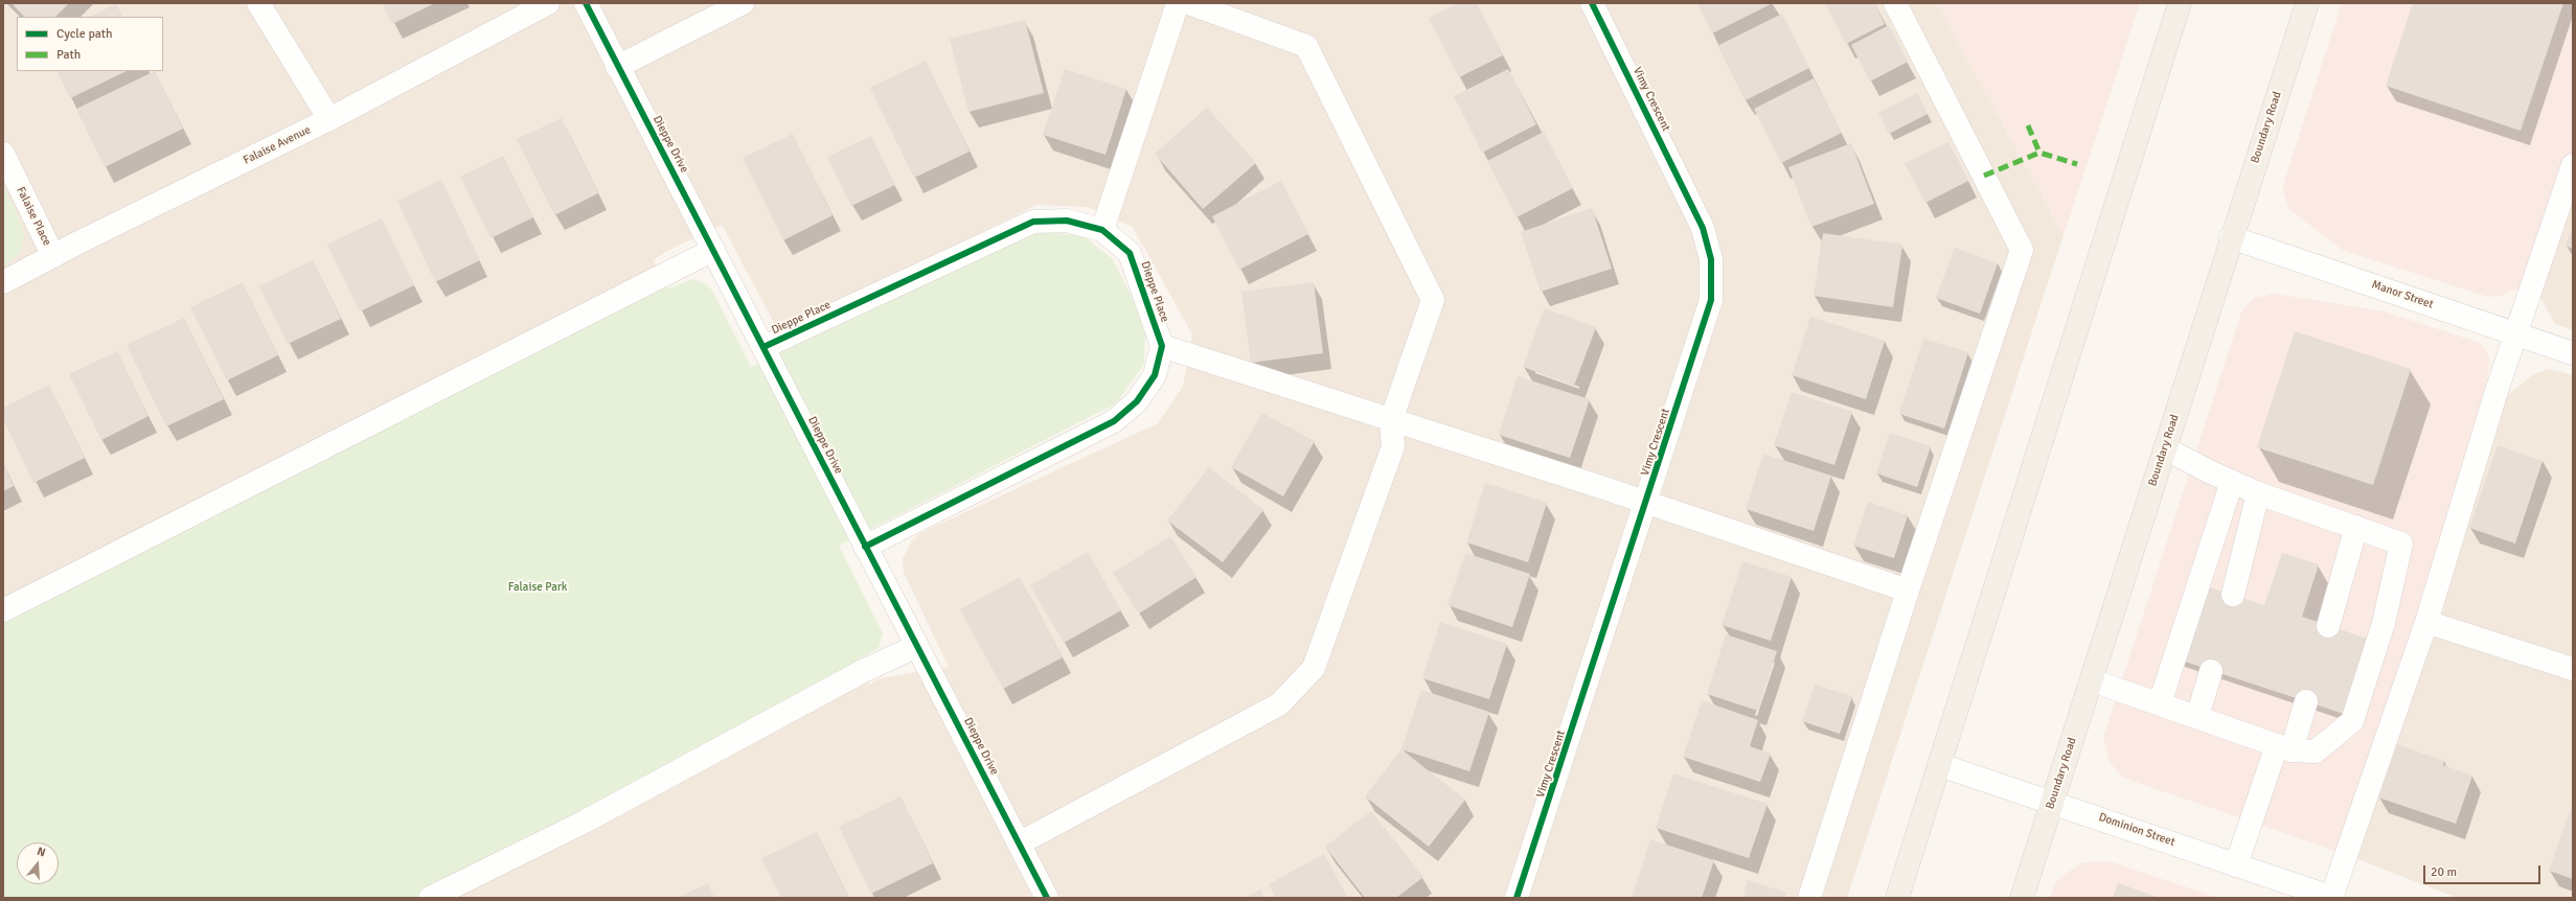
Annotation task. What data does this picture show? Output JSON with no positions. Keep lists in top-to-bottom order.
{
  "streets": {
    "main road": ["Boundary Road"],
    "street": [
      "Vimy Crescent",
      "Dieppe Drive",
      "Falaise Avenue",
      "Falaise Place",
      "Dieppe Place",
      "Manor Street",
      "Dominion Street"
    ]
  },
  "crossings": [
    ["Boundary Road", "Manor Street"],
    ["Boundary Road", "Dominion Street"],
    ["Dieppe Drive", "Dieppe Place"],
    ["Falaise Avenue", "Falaise Place"]
  ],
  "parks": ["Falaise Park"],
  "legend": ["Cycle path", "Path"],
  "scale_bar": "20 m",
  "north": "top"
}
